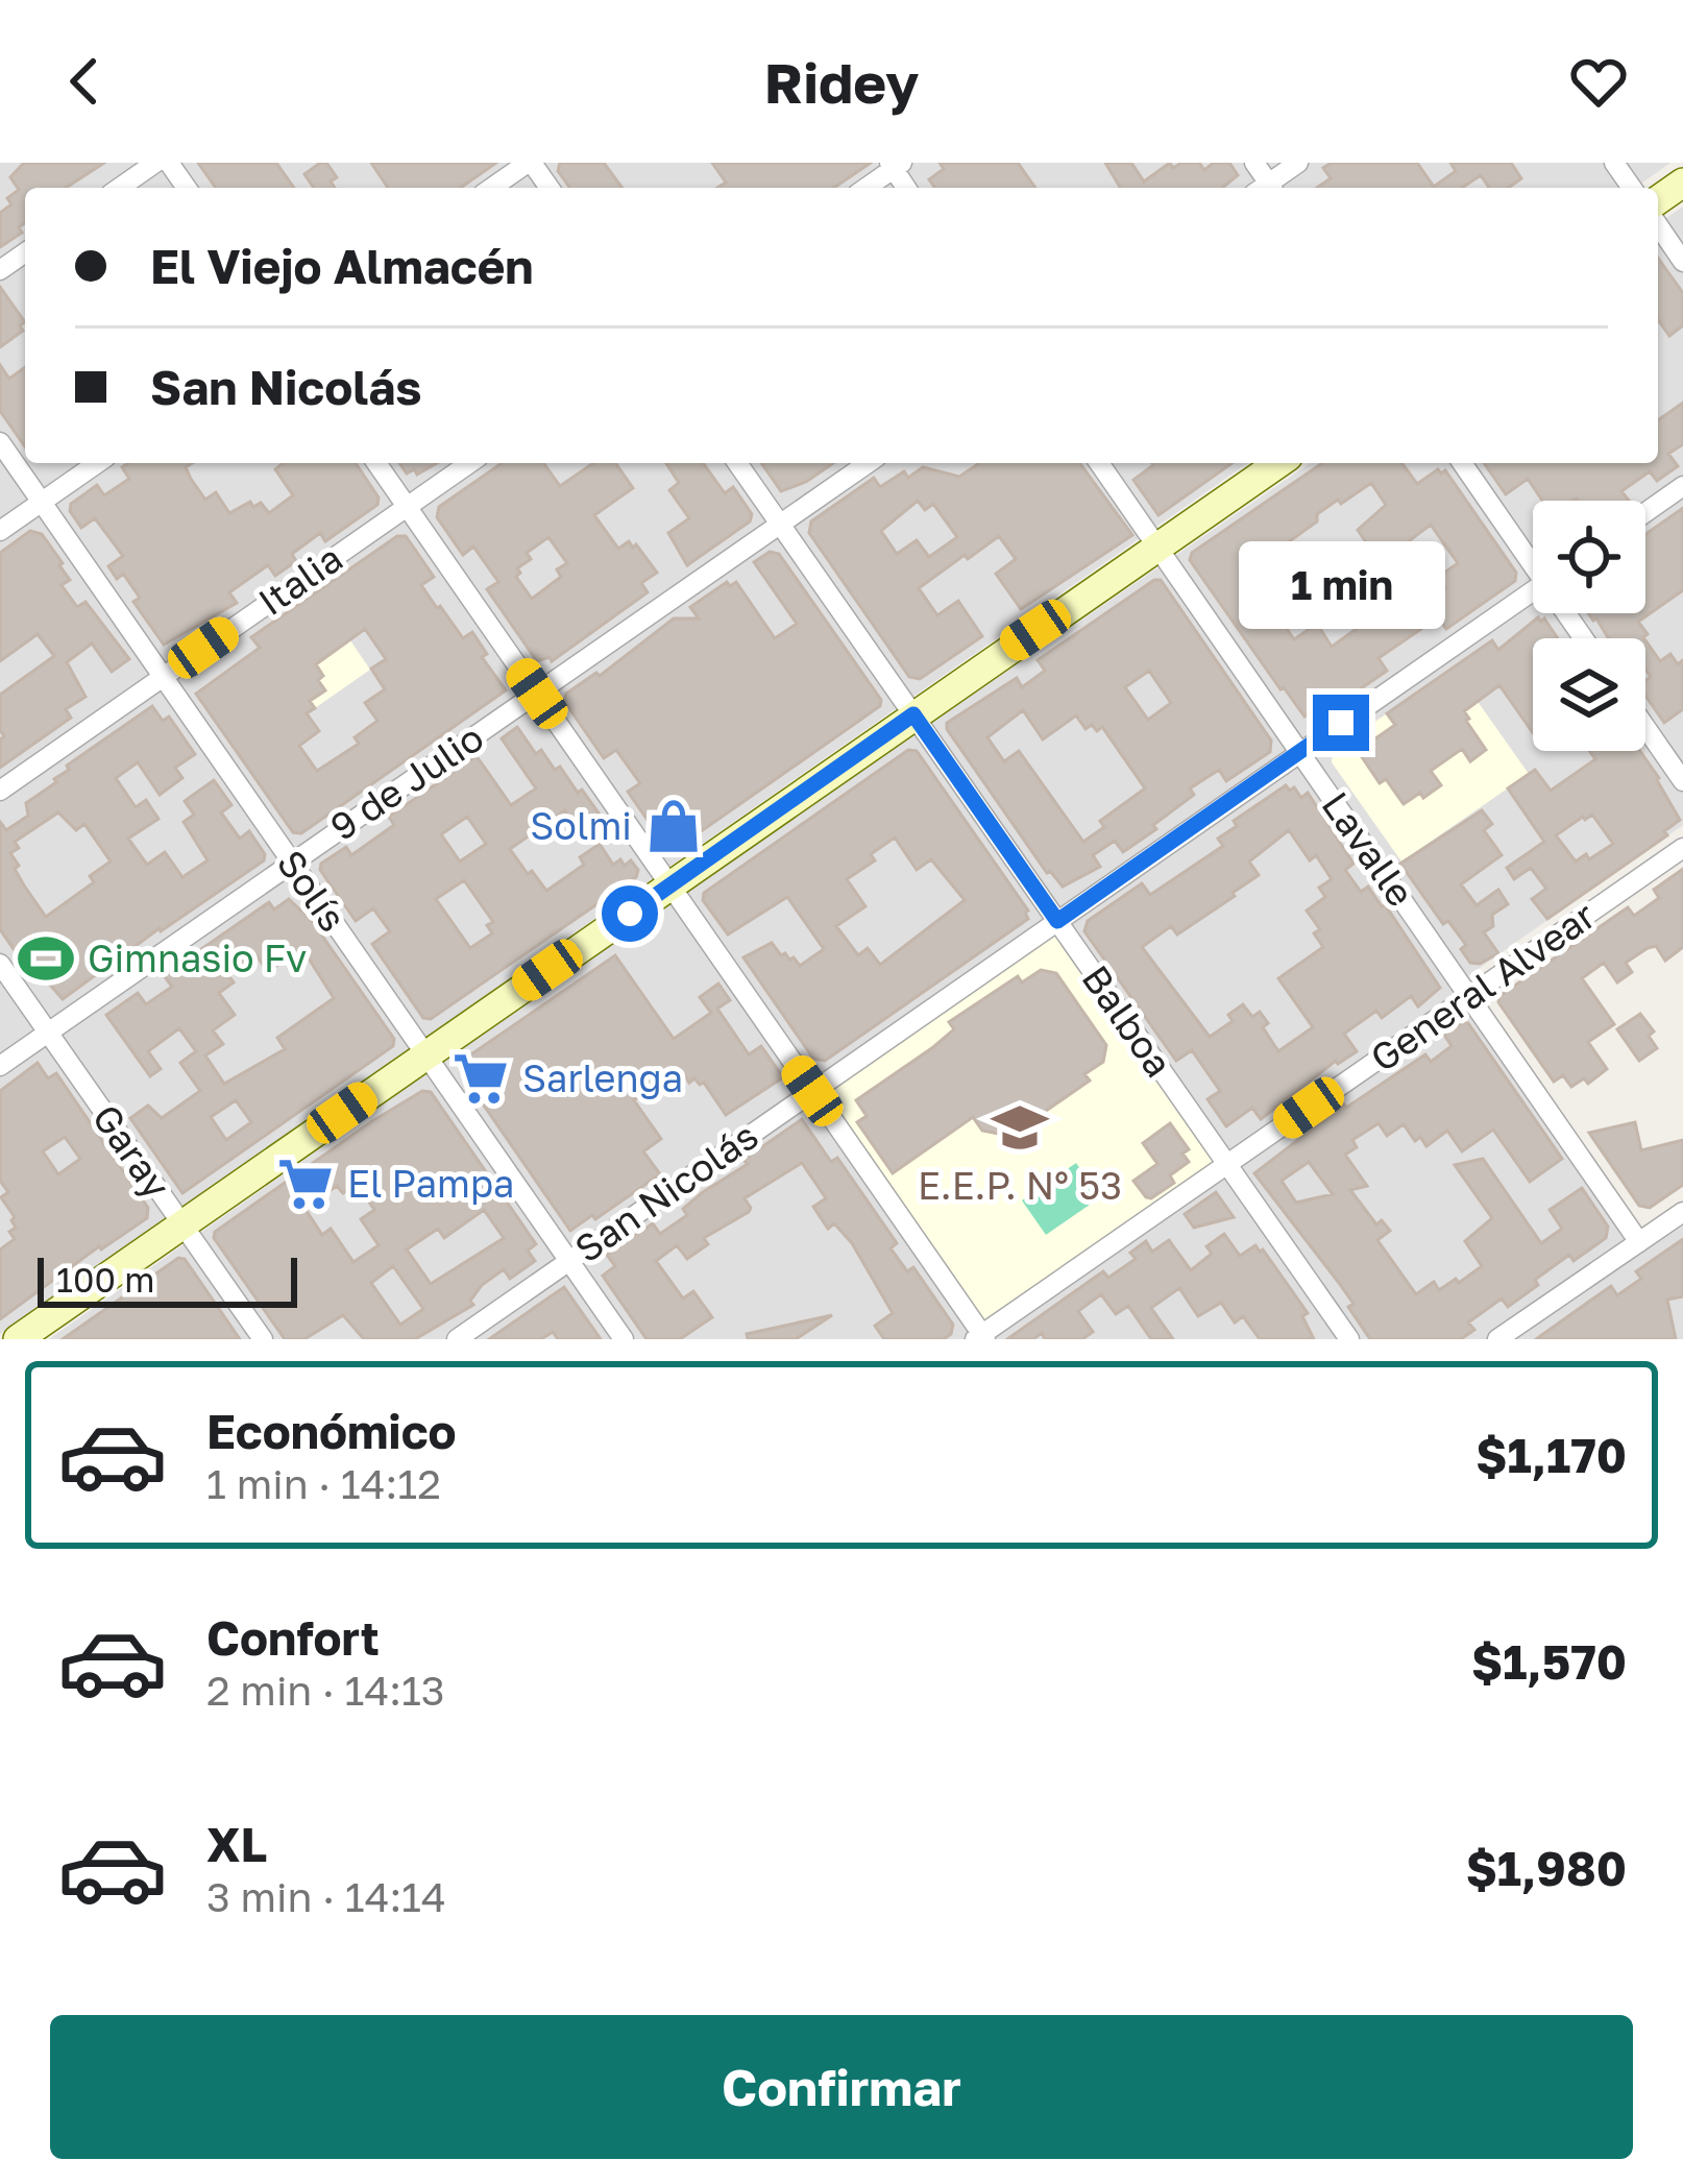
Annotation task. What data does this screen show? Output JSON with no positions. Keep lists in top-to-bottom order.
{
  "streets": {
    "street": [
      "Italia",
      "9 de Julio",
      "Lavalle",
      "Solís",
      "General Alvear",
      "Balboa",
      "Garay",
      "San Nicolás"
    ]
  },
  "crossings": [
    ["Italia", "Solís"],
    ["9 de Julio", "Solís"],
    ["9 de Julio", "Balboa"],
    ["9 de Julio", "Garay"],
    ["Lavalle", "General Alvear"],
    ["Lavalle", "San Nicolás"],
    ["Solís", "San Nicolás"],
    ["General Alvear", "Balboa"],
    ["Balboa", "San Nicolás"]
  ],
  "places": {
    "shop": ["Solmi"],
    "sports": ["Gimnasio Fv"],
    "supermarket": ["Sarlenga", "El Pampa"],
    "school or university": ["E.E.P. N° 53"]
  },
  "scale_bar": "100 m",
  "page": {
    "header": "Ridey",
    "banner": ["El Viejo Almacén", "San Nicolás"],
    "bubble": "1 min",
    "scale": "100 m",
    "list": [
      {
        "name": "Económico",
        "note": "1 min · 14:12",
        "value": "$1,170"
      },
      {
        "name": "Confort",
        "note": "2 min · 14:13",
        "value": "$1,570"
      },
      {
        "name": "XL",
        "note": "3 min · 14:14",
        "value": "$1,980"
      }
    ],
    "buttons": "Confirmar"
  }
}
